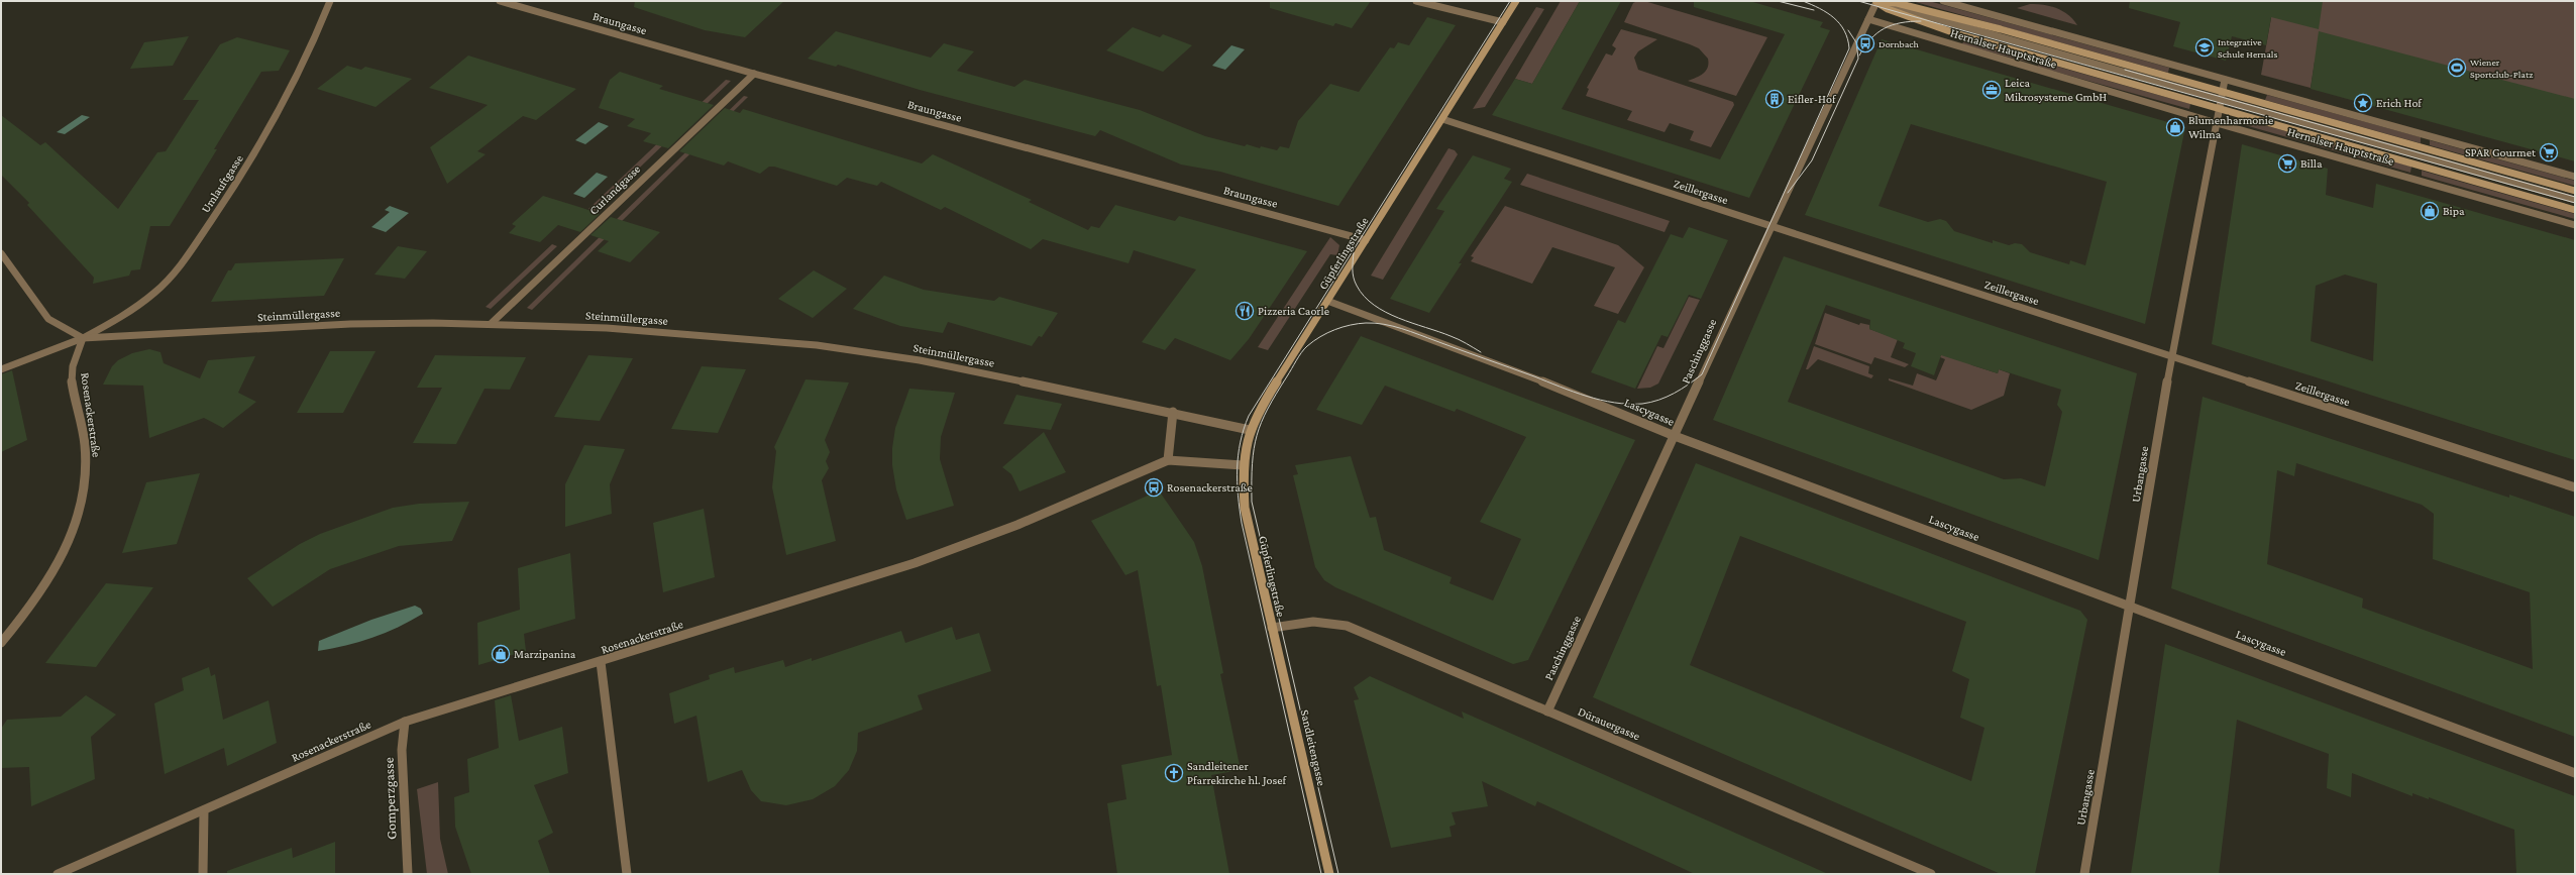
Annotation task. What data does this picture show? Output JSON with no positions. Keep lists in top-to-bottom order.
{
  "streets": {
    "main road": ["Hernalser Hauptstraße", "Güpferlingstraße", "Sandleitengasse"],
    "street": [
      "Braungasse",
      "Umlauftgasse",
      "Curlandgasse",
      "Zeillergasse",
      "Steinmüllergasse",
      "Paschinggasse",
      "Lascygasse",
      "Rosenackerstraße",
      "Urbangasse",
      "Dürauergasse",
      "Gomperzgasse"
    ]
  },
  "crossings": [
    ["Braungasse", "Curlandgasse"],
    ["Braungasse", "Güpferlingstraße"],
    ["Hernalser Hauptstraße", "Paschinggasse"],
    ["Hernalser Hauptstraße", "Urbangasse"],
    ["Umlauftgasse", "Steinmüllergasse"],
    ["Umlauftgasse", "Rosenackerstraße"],
    ["Curlandgasse", "Steinmüllergasse"],
    ["Zeillergasse", "Güpferlingstraße"],
    ["Zeillergasse", "Paschinggasse"],
    ["Zeillergasse", "Urbangasse"],
    ["Güpferlingstraße", "Steinmüllergasse"],
    ["Güpferlingstraße", "Lascygasse"],
    ["Güpferlingstraße", "Rosenackerstraße"],
    ["Güpferlingstraße", "Dürauergasse"],
    ["Güpferlingstraße", "Sandleitengasse"],
    ["Steinmüllergasse", "Rosenackerstraße"],
    ["Paschinggasse", "Lascygasse"],
    ["Paschinggasse", "Dürauergasse"],
    ["Lascygasse", "Urbangasse"],
    ["Rosenackerstraße", "Gomperzgasse"],
    ["Dürauergasse", "Sandleitengasse"]
  ],
  "places": {
    "bus stop": ["Dornbach", "Rosenackerstraße"],
    "school or university": ["Integrative Schule Hernals"],
    "sports": ["Wiener Sportclub-Platz"],
    "office": ["Leica Mikrosysteme GmbH"],
    "building": ["Eifler-Hof"],
    "place": ["Erich Hof"],
    "shop": ["Blumenharmonie Wilma", "Bipa", "Marzipanina"],
    "supermarket": ["SPAR Gourmet", "Billa"],
    "restaurant": ["Pizzeria Caorle"],
    "church": ["Sandleitener Pfarrekirche hl. Josef"]
  }
}
